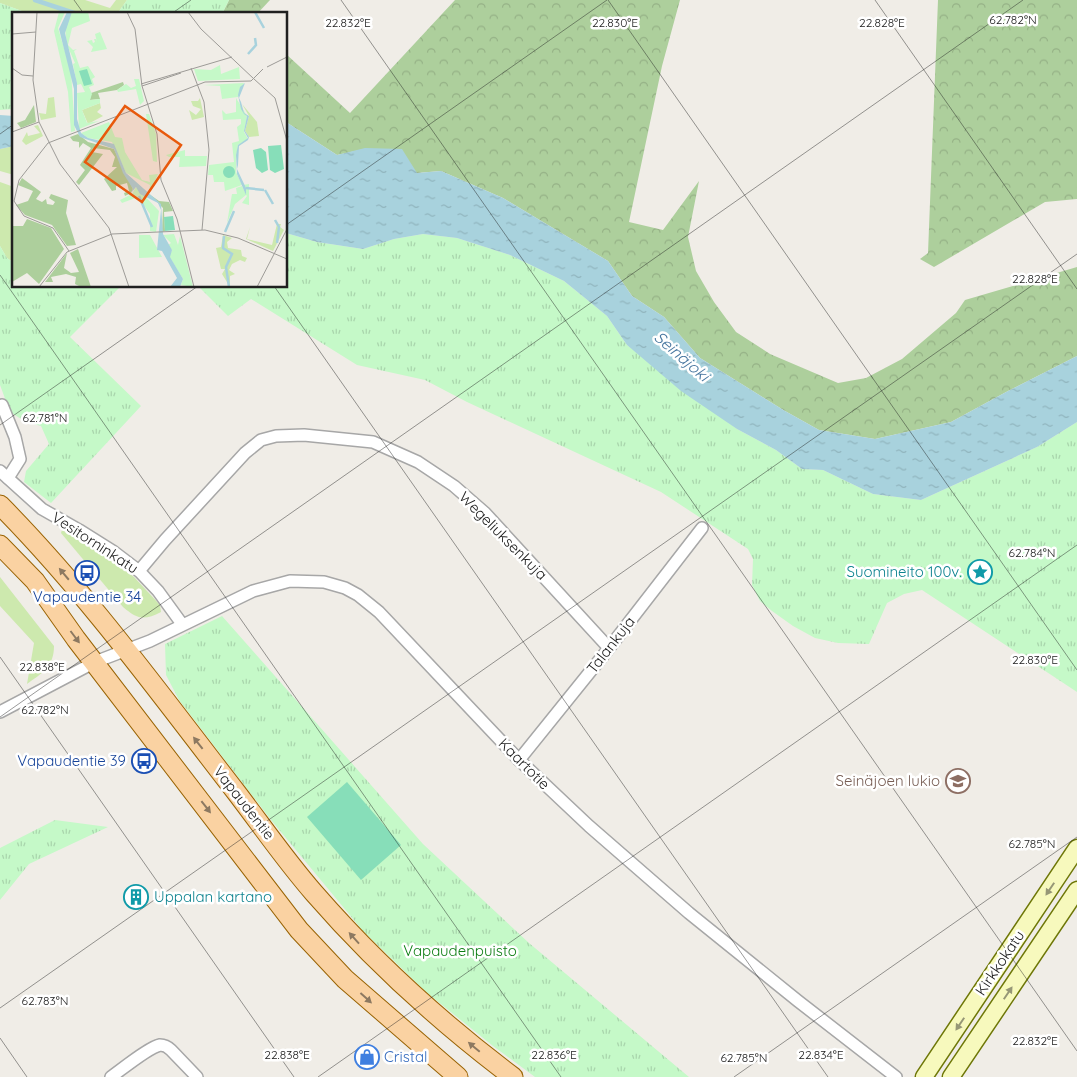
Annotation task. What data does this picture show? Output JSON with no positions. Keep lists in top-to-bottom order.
{
  "streets": {
    "main road": ["Vapaudentie", "Kirkkokatu"],
    "street": [
      "Wegeliuksenkuja",
      "Vesitorninkatu",
      "Talankuja",
      "Kaartotie"
    ]
  },
  "crossings": [
    ["Wegeliuksenkuja", "Vesitorninkatu"],
    ["Wegeliuksenkuja", "Talankuja"],
    ["Vesitorninkatu", "Kaartotie"],
    ["Talankuja", "Kaartotie"],
    ["Kaartotie", "Vapaudentie"]
  ],
  "water": ["Seinäjoki"],
  "parks": ["Vapaudenpuisto"],
  "places": {
    "place": ["Suomineito 100v."],
    "bus stop": ["Vapaudentie 34", "Vapaudentie 39"],
    "school or university": ["Seinäjoen lukio"],
    "building": ["Uppalan kartano"],
    "shop": ["Cristal"]
  },
  "coordinates": [
    "62.782°N",
    "22.832°E",
    "22.830°E",
    "22.828°E",
    "62.781°N",
    "62.784°N",
    "22.838°E",
    "62.785°N",
    "62.783°N",
    "22.836°E",
    "22.834°E"
  ]
}
